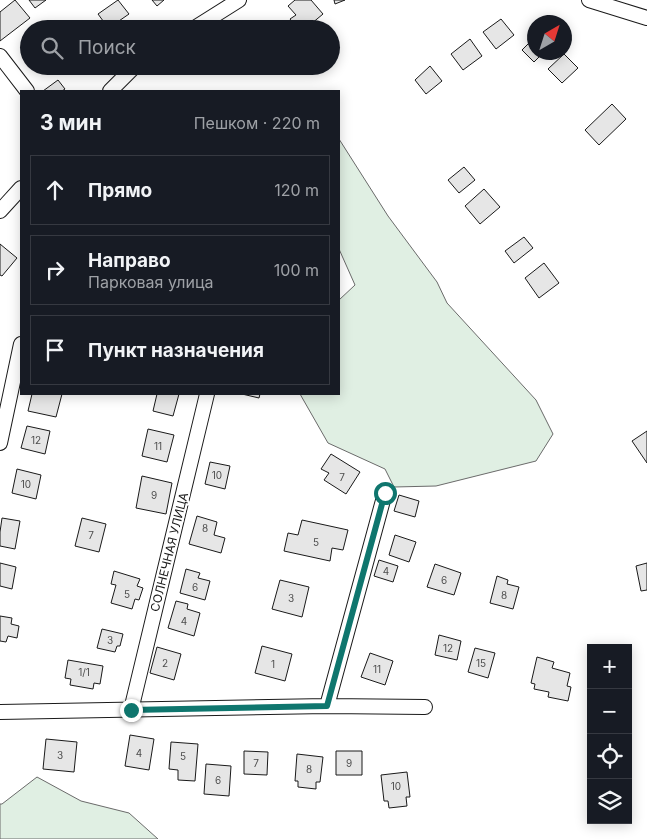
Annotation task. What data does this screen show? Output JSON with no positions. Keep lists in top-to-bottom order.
{
  "streets": {
    "street": ["СОЛНЕЧНАЯ УЛИЦА"]
  },
  "house_numbers": [
    "12",
    "11",
    "10",
    "7",
    "10",
    "9",
    "8",
    "7",
    "5",
    "4",
    "6",
    "6",
    "5",
    "8",
    "3",
    "4",
    "3",
    "12",
    "2",
    "15",
    "1",
    "11",
    "1/1",
    "4",
    "3",
    "5",
    "7",
    "9",
    "8",
    "6",
    "10"
  ],
  "north": "top right",
  "page": {
    "search": "Поиск",
    "heading": ["3 мин", "Пешком · 220 m"],
    "list": [
      ["Прямо", "120 m"],
      ["Направо", "Парковая улица", "100 m"],
      "Пункт назначения"
    ],
    "map_buttons": ["+", "−"]
  }
}
